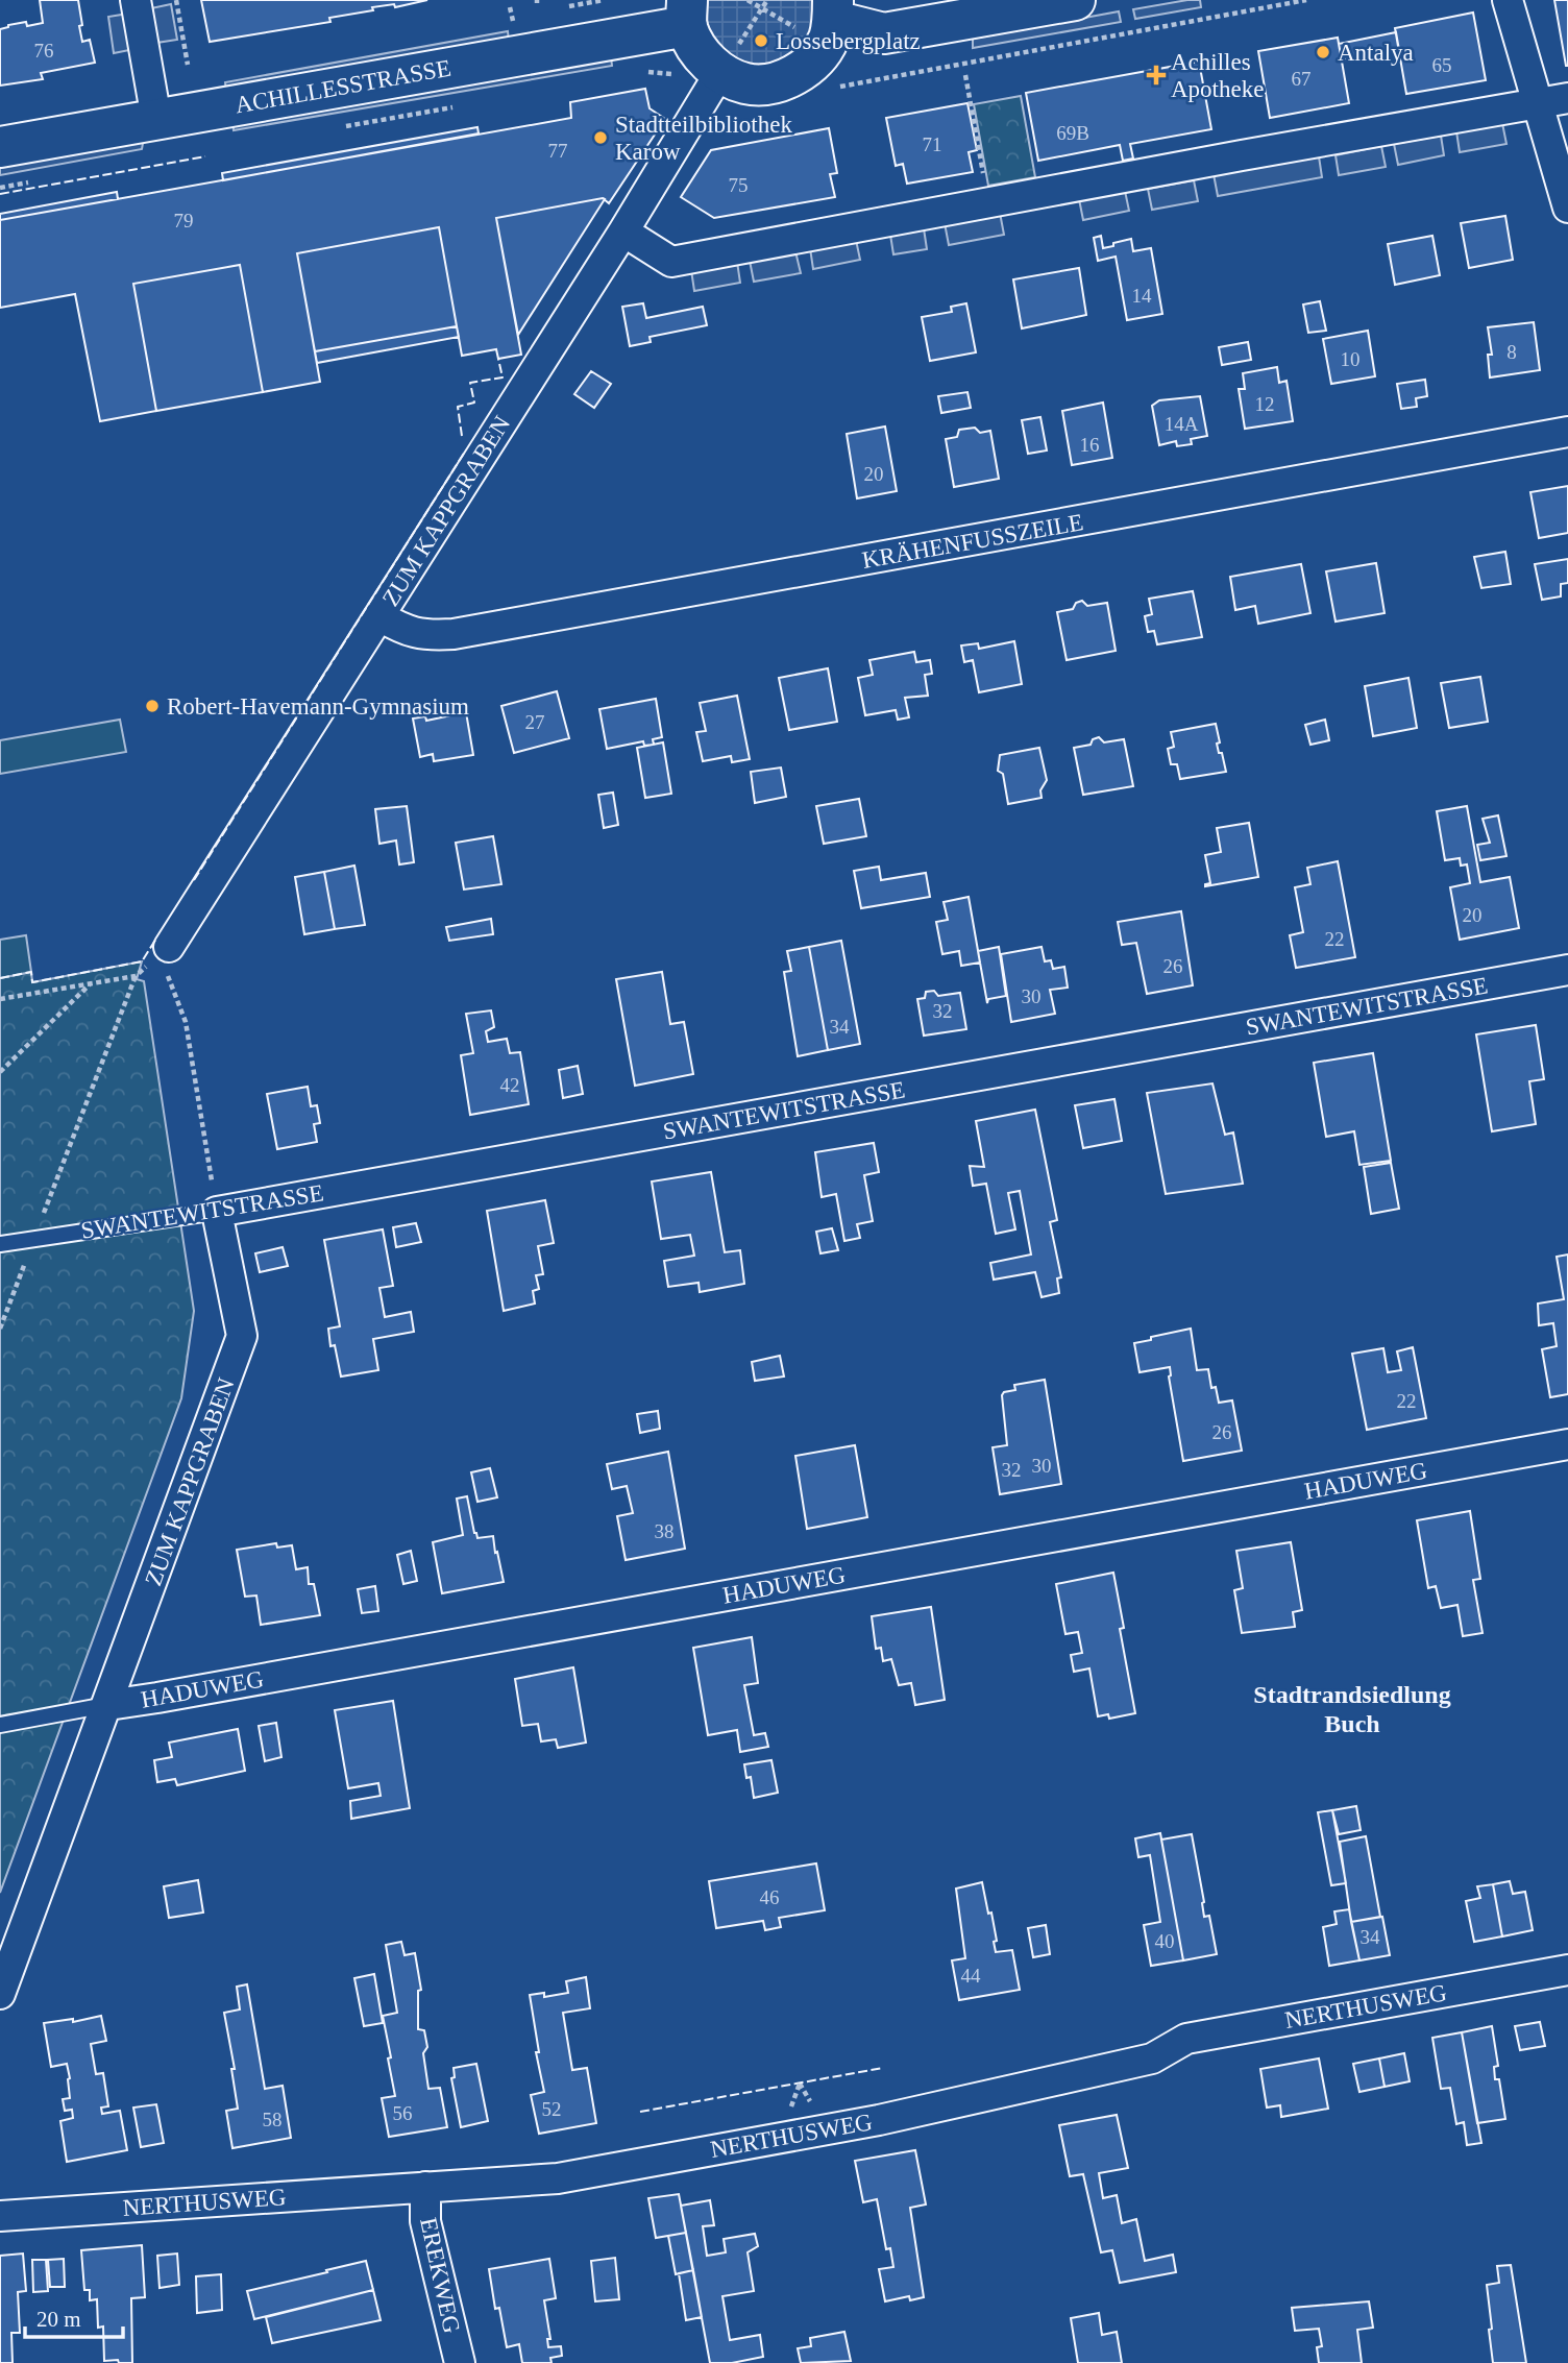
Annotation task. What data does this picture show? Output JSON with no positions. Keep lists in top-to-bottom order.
{
  "streets": {
    "street": [
      "ACHILLESSTRASSE",
      "ZUM KAPPGRABEN",
      "KRÄHENFUSSZEILE",
      "SWANTEWITSTRASSE",
      "HADUWEG",
      "NERTHUSWEG",
      "EREKWEG"
    ]
  },
  "crossings": [
    ["ZUM KAPPGRABEN", "KRÄHENFUSSZEILE"],
    ["ZUM KAPPGRABEN", "SWANTEWITSTRASSE"],
    ["ZUM KAPPGRABEN", "HADUWEG"],
    ["NERTHUSWEG", "EREKWEG"]
  ],
  "districts": ["Stadtrandsiedlung Buch"],
  "places": {
    "other": [
      "Lossebergplatz",
      "Antalya",
      "Stadtteilbibliothek Karow",
      "Robert-Havemann-Gymnasium"
    ],
    "health": ["Achilles Apotheke"]
  },
  "house_numbers": [
    "76",
    "65",
    "67",
    "69B",
    "71",
    "77",
    "75",
    "79",
    "14",
    "8",
    "10",
    "12",
    "14A",
    "16",
    "20",
    "27",
    "20",
    "22",
    "26",
    "30",
    "32",
    "34",
    "42",
    "22",
    "26",
    "30",
    "32",
    "38",
    "46",
    "34",
    "40",
    "44",
    "52",
    "56",
    "58"
  ],
  "scale_bar": "20 m"
}
